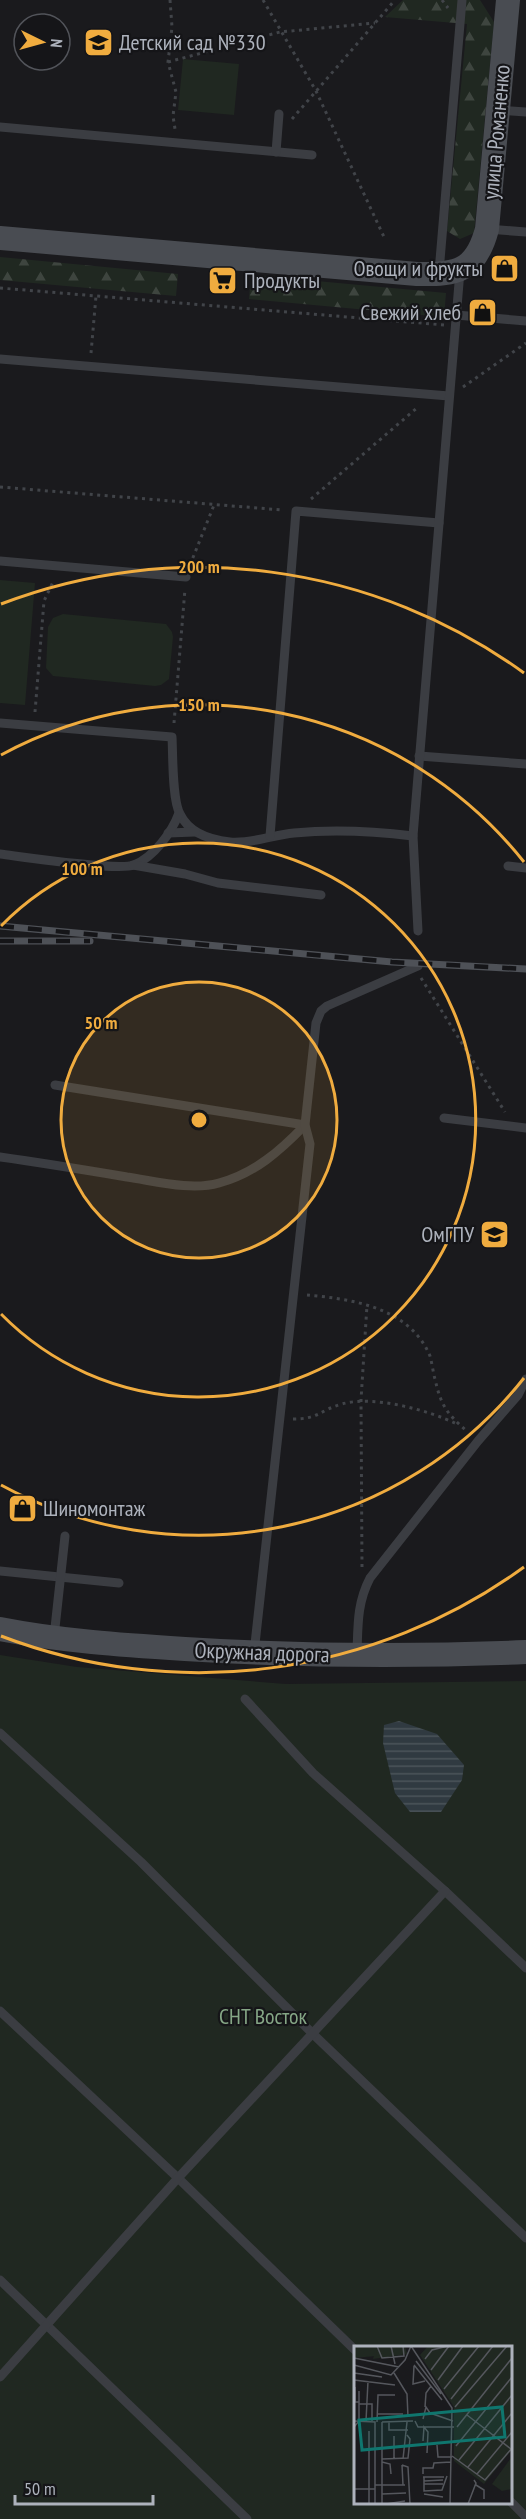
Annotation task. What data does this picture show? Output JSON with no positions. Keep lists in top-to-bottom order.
{
  "streets": {
    "main road": ["улица Романенко", "Окружная дорога"]
  },
  "parks": ["СНТ Восток"],
  "places": {
    "school or university": ["Детский сад №330", "ОмГПУ"],
    "shop": ["Овощи и фрукты", "Свежий хлеб", "Шиномонтаж"],
    "supermarket": ["Продукты"]
  },
  "scale_bar": "50 m",
  "north": "right",
  "rings": [
    "200 m",
    "150 m",
    "100 m",
    "50 m"
  ]
}
